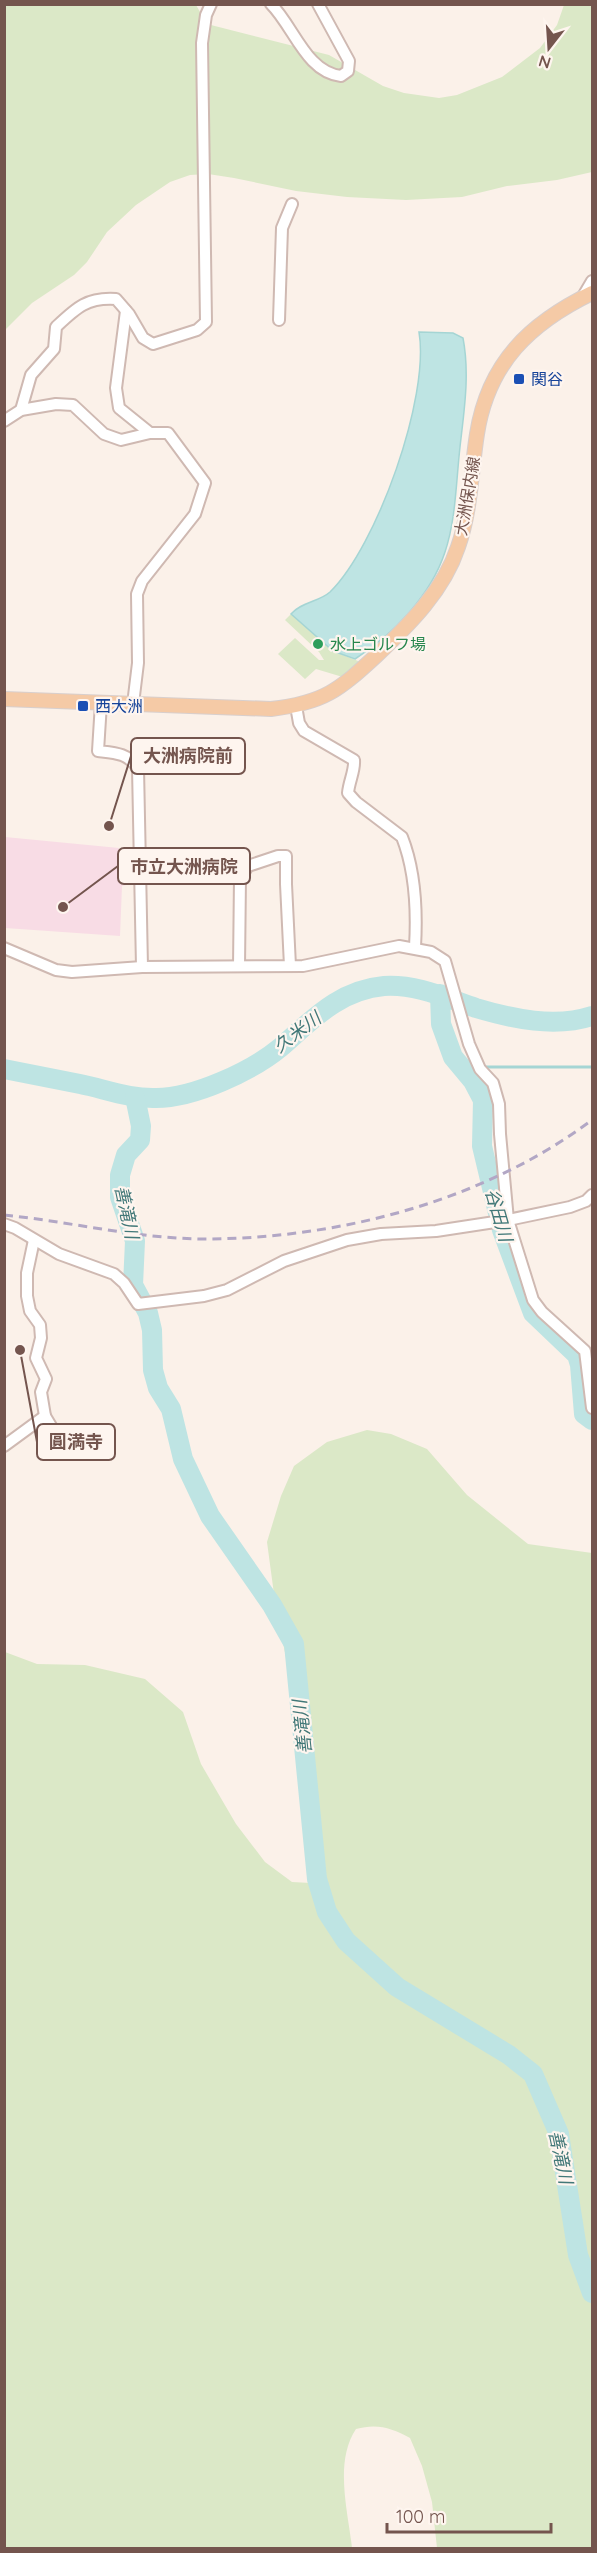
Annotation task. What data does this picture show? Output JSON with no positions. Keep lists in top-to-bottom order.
{
  "streets": {
    "main road": ["大洲保内線"]
  },
  "water": ["久米川", "善滝川", "谷田川"],
  "places": {
    "transit": ["関谷", "西大洲"],
    "other": [
      "水上ゴルフ場",
      "大洲病院前",
      "市立大洲病院",
      "圓満寺"
    ]
  },
  "scale_bar": "100 m",
  "north": "bottom"
}
